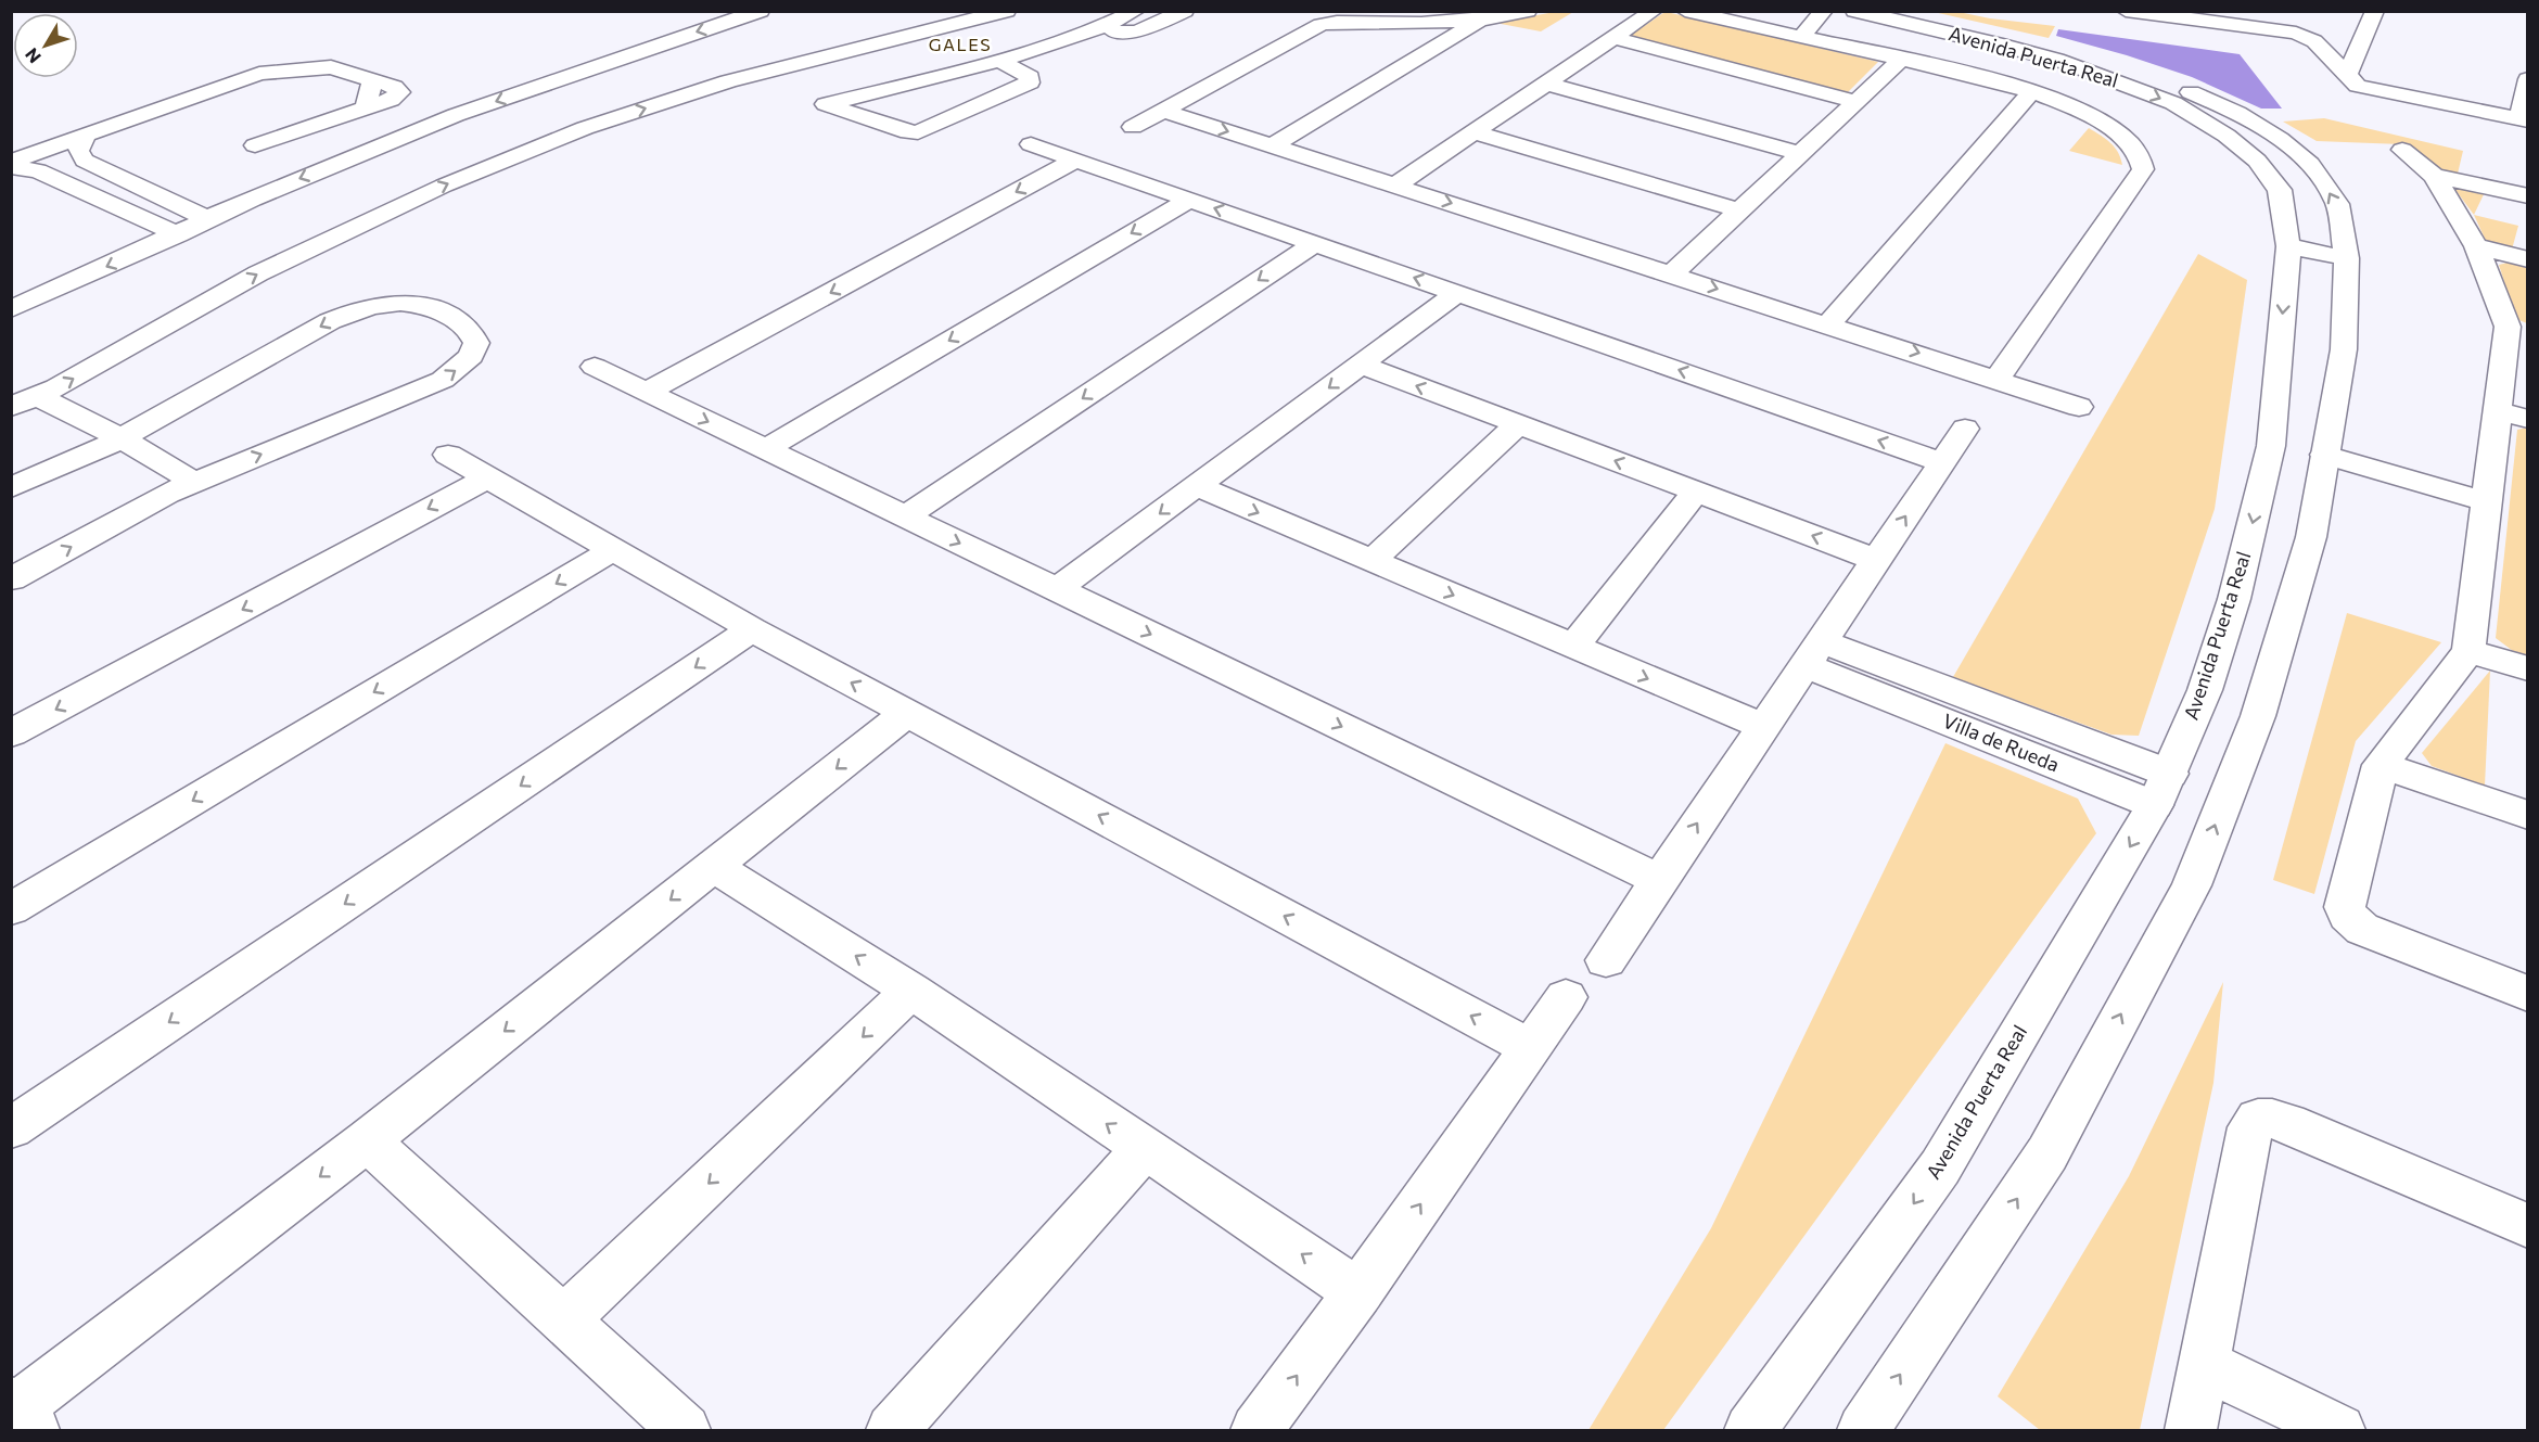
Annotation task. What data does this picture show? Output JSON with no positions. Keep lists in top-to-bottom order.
{
  "streets": {
    "street": ["Avenida Puerta Real", "Villa de Rueda"]
  },
  "crossings": [
    ["Avenida Puerta Real", "Villa de Rueda"]
  ],
  "districts": ["GALES"],
  "north": "bottom left"
}
